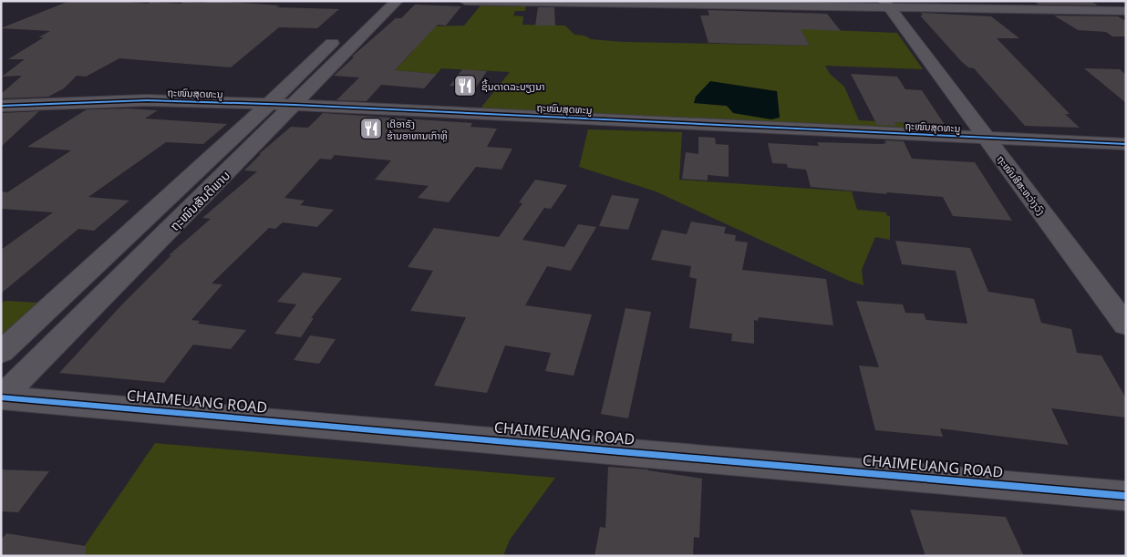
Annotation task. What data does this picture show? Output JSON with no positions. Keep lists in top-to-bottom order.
{
  "streets": {
    "street": [
      "ຖະໜົນສຸດທະນູ",
      "ຖະໜົນສີສະຫວ່າງວົງ",
      "ຖະໜົນສັນຕິພາບ",
      "CHAIMEUANG ROAD"
    ]
  },
  "crossings": [
    ["ຖະໜົນສຸດທະນູ", "ຖະໜົນສີສະຫວ່າງວົງ"],
    ["ຖະໜົນສຸດທະນູ", "ຖະໜົນສັນຕິພາບ"],
    ["ຖະໜົນສັນຕິພາບ", "CHAIMEUANG ROAD"]
  ],
  "places": {
    "restaurant": ["ຊີ້ນດາດລະບຽງນາ", "ເດິອາຣັງ ຮ້ານອາຫານເກົາຫຼີ"]
  }
}
